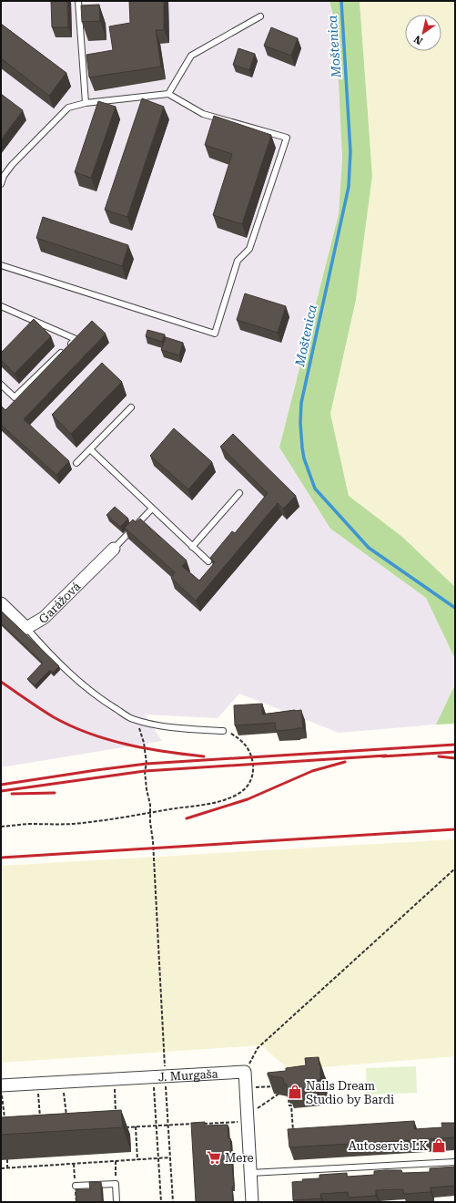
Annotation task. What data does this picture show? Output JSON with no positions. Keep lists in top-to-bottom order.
{
  "streets": {
    "street": ["Garážová", "J. Murgaša"]
  },
  "water": ["Moštenica"],
  "places": {
    "shop": ["Nails Dream Studio by Bardi", "Autoservis LK"],
    "supermarket": ["Mere"]
  },
  "north": "bottom left"
}
